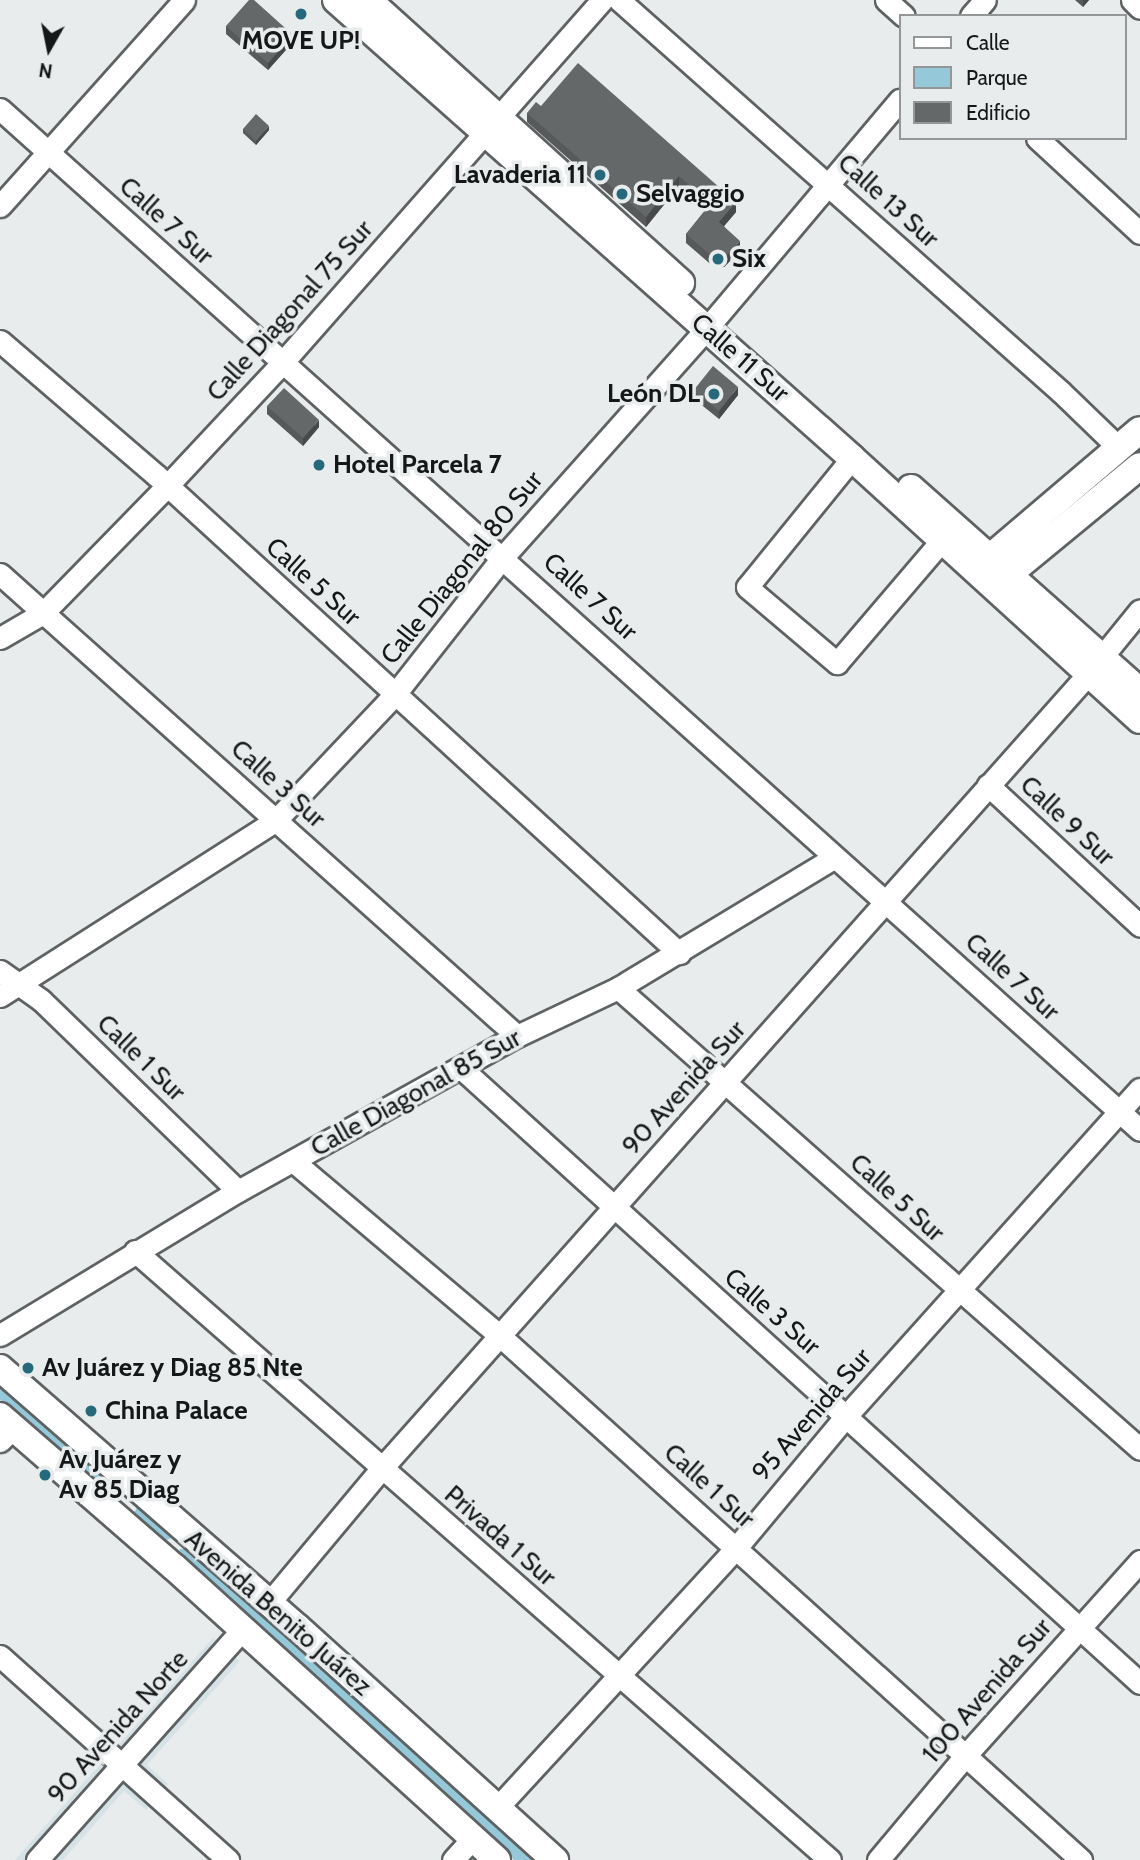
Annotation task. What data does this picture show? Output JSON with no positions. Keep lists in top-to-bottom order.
{
  "streets": {
    "main road": ["Calle 11 Sur", "Avenida Benito Juárez"],
    "street": [
      "Calle 13 Sur",
      "Calle 7 Sur",
      "Calle Diagonal 75 Sur",
      "Calle Diagonal 80 Sur",
      "Calle 5 Sur",
      "Calle 3 Sur",
      "Calle 9 Sur",
      "Calle 1 Sur",
      "90 Avenida Sur",
      "Calle Diagonal 85 Sur",
      "95 Avenida Sur",
      "Privada 1 Sur",
      "100 Avenida Sur",
      "90 Avenida Norte"
    ]
  },
  "crossings": [
    ["Calle 13 Sur", "Calle Diagonal 80 Sur"],
    ["Calle 7 Sur", "Calle Diagonal 75 Sur"],
    ["Calle 7 Sur", "Calle Diagonal 80 Sur"],
    ["Calle 7 Sur", "90 Avenida Sur"],
    ["Calle 7 Sur", "Calle Diagonal 85 Sur"],
    ["Calle 7 Sur", "95 Avenida Sur"],
    ["Calle Diagonal 75 Sur", "Calle 11 Sur"],
    ["Calle Diagonal 75 Sur", "Calle 5 Sur"],
    ["Calle Diagonal 75 Sur", "Calle 3 Sur"],
    ["Calle 11 Sur", "Calle Diagonal 80 Sur"],
    ["Calle 11 Sur", "90 Avenida Sur"],
    ["Calle Diagonal 80 Sur", "Calle 5 Sur"],
    ["Calle Diagonal 80 Sur", "Calle 3 Sur"],
    ["Calle Diagonal 80 Sur", "Calle 1 Sur"],
    ["Calle 5 Sur", "90 Avenida Sur"],
    ["Calle 5 Sur", "Calle Diagonal 85 Sur"],
    ["Calle 5 Sur", "95 Avenida Sur"],
    ["Calle 3 Sur", "90 Avenida Sur"],
    ["Calle 3 Sur", "Calle Diagonal 85 Sur"],
    ["Calle 3 Sur", "95 Avenida Sur"],
    ["Calle 3 Sur", "100 Avenida Sur"],
    ["Calle 9 Sur", "90 Avenida Sur"],
    ["Calle 1 Sur", "90 Avenida Sur"],
    ["Calle 1 Sur", "Calle Diagonal 85 Sur"],
    ["Calle 1 Sur", "95 Avenida Sur"],
    ["Calle 1 Sur", "100 Avenida Sur"],
    ["90 Avenida Sur", "Privada 1 Sur"],
    ["90 Avenida Sur", "Avenida Benito Juárez"],
    ["Calle Diagonal 85 Sur", "Privada 1 Sur"],
    ["95 Avenida Sur", "Privada 1 Sur"],
    ["95 Avenida Sur", "Avenida Benito Juárez"],
    ["Avenida Benito Juárez", "90 Avenida Norte"]
  ],
  "places": [
    "MOVE UP!",
    "Lavaderia 11",
    "Selvaggio",
    "Six",
    "León DL",
    "Hotel Parcela 7",
    "Av Juárez y Diag 85 Nte",
    "China Palace",
    "Av Juárez y Av 85 Diag"
  ],
  "legend": ["Calle", "Parque", "Edificio"],
  "north": "bottom"
}
